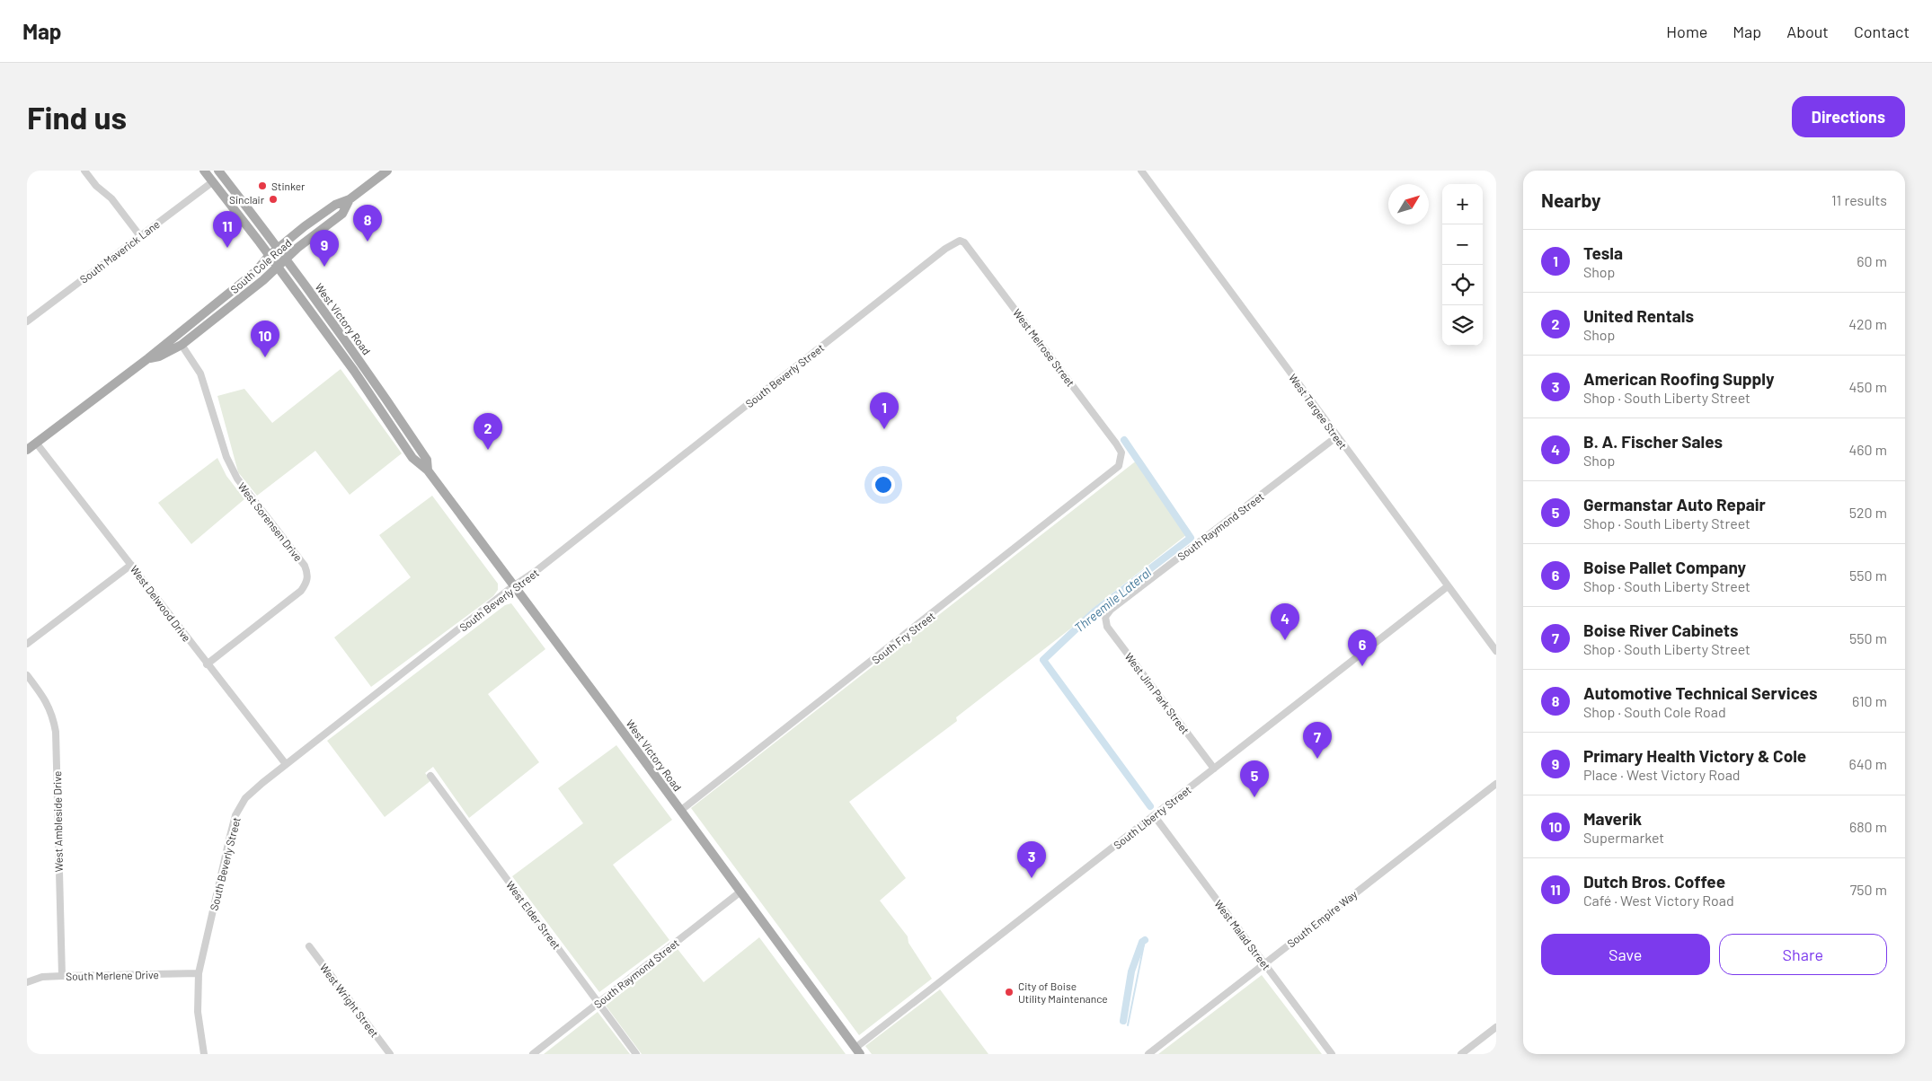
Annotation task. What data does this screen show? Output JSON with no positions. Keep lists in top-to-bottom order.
{
  "streets": {
    "main road": ["South Cole Road", "West Victory Road"],
    "street": [
      "South Maverick Lane",
      "West Melrose Street",
      "South Beverly Street",
      "West Targee Street",
      "West Sorensen Drive",
      "South Raymond Street",
      "West Delwood Drive",
      "South Fry Street",
      "West Jim Park Street",
      "South Liberty Street",
      "West Ambleside Drive",
      "West Elder Street",
      "South Empire Way",
      "West Malad Street",
      "South Merlene Drive",
      "West Wright Street"
    ]
  },
  "crossings": [
    ["South Maverick Lane", "West Victory Road"],
    ["South Cole Road", "West Victory Road"],
    ["South Cole Road", "West Sorensen Drive"],
    ["South Cole Road", "West Delwood Drive"],
    ["West Victory Road", "South Beverly Street"],
    ["West Victory Road", "South Raymond Street"],
    ["West Victory Road", "South Fry Street"],
    ["West Victory Road", "South Liberty Street"],
    ["West Melrose Street", "South Beverly Street"],
    ["West Melrose Street", "South Fry Street"],
    ["South Beverly Street", "West Delwood Drive"],
    ["South Beverly Street", "South Merlene Drive"],
    ["West Targee Street", "South Raymond Street"],
    ["West Targee Street", "South Liberty Street"],
    ["West Sorensen Drive", "West Delwood Drive"],
    ["South Raymond Street", "West Jim Park Street"],
    ["South Raymond Street", "West Elder Street"],
    ["West Jim Park Street", "South Liberty Street"],
    ["South Liberty Street", "West Malad Street"],
    ["West Ambleside Drive", "South Merlene Drive"],
    ["South Empire Way", "West Malad Street"]
  ],
  "water": ["Threemile Lateral"],
  "places": ["Stinker", "Sinclair", "City of Boise Utility Maintenance"],
  "north": "top right",
  "page": {
    "header": "Map",
    "nav": [
      "Home",
      "Map",
      "About",
      "Contact"
    ],
    "buttons": [
      "Directions",
      ["Save", "Share"]
    ],
    "title": "Find us",
    "heading": ["Nearby", "11 results"],
    "map_buttons": ["+", "−"],
    "pins": [
      "8",
      "11",
      "9",
      "10",
      "1",
      "2",
      "4",
      "6",
      "7",
      "5",
      "3"
    ],
    "list": [
      {
        "mark": "1",
        "name": "Tesla",
        "note": "Shop",
        "value": "60 m"
      },
      {
        "mark": "2",
        "name": "United Rentals",
        "note": "Shop",
        "value": "420 m"
      },
      {
        "mark": "3",
        "name": "American Roofing Supply",
        "note": "Shop · South Liberty Street",
        "value": "450 m"
      },
      {
        "mark": "4",
        "name": "B. A. Fischer Sales",
        "note": "Shop",
        "value": "460 m"
      },
      {
        "mark": "5",
        "name": "Germanstar Auto Repair",
        "note": "Shop · South Liberty Street",
        "value": "520 m"
      },
      {
        "mark": "6",
        "name": "Boise Pallet Company",
        "note": "Shop · South Liberty Street",
        "value": "550 m"
      },
      {
        "mark": "7",
        "name": "Boise River Cabinets",
        "note": "Shop · South Liberty Street",
        "value": "550 m"
      },
      {
        "mark": "8",
        "name": "Automotive Technical Services",
        "note": "Shop · South Cole Road",
        "value": "610 m"
      },
      {
        "mark": "9",
        "name": "Primary Health Victory & Cole",
        "note": "Place · West Victory Road",
        "value": "640 m"
      },
      {
        "mark": "10",
        "name": "Maverik",
        "note": "Supermarket",
        "value": "680 m"
      },
      {
        "mark": "11",
        "name": "Dutch Bros. Coffee",
        "note": "Café · West Victory Road",
        "value": "750 m"
      }
    ]
  }
}
